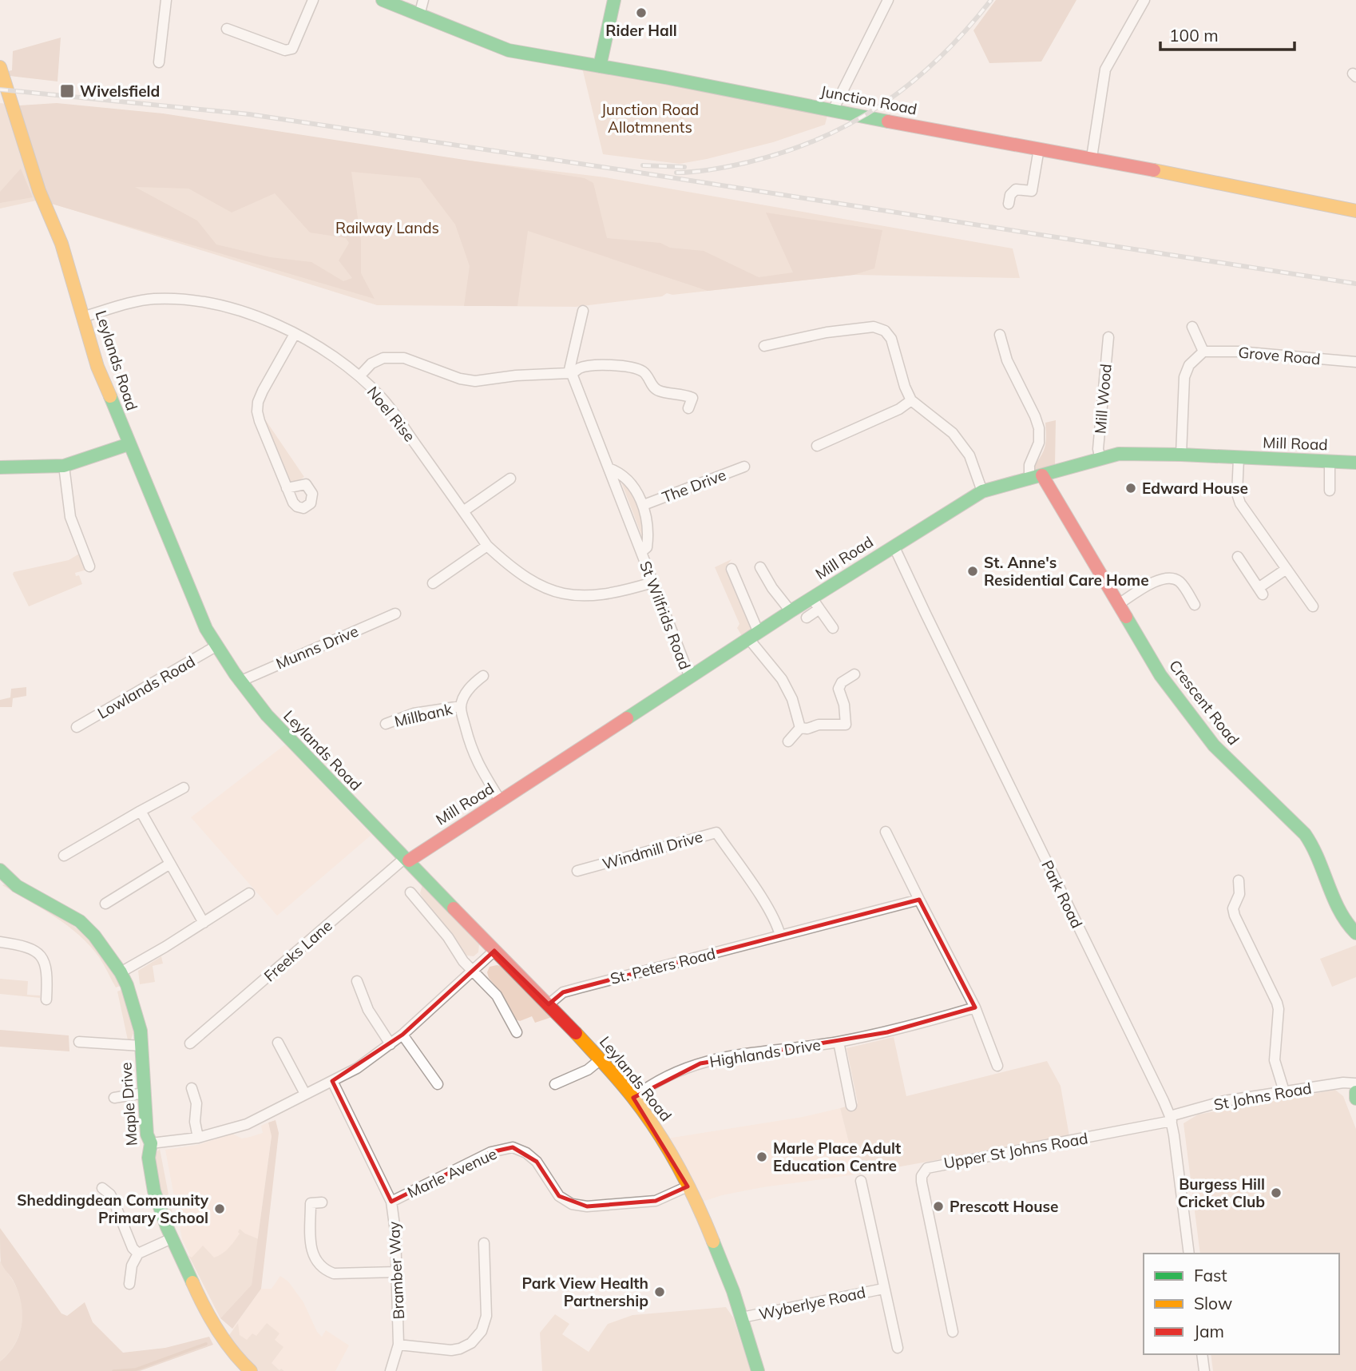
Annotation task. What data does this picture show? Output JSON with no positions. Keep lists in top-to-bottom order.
{
  "streets": {
    "street": [
      "Junction Road",
      "Grove Road",
      "Leylands Road",
      "Mill Wood",
      "Noel Rise",
      "Mill Road",
      "The Drive",
      "St Wilfrids Road",
      "Munns Drive",
      "Lowlands Road",
      "Crescent Road",
      "Millbank",
      "Windmill Drive",
      "Park Road",
      "Freeks Lane",
      "St. Peters Road",
      "Highlands Drive",
      "St Johns Road",
      "Maple Drive",
      "Upper St Johns Road",
      "Marle Avenue",
      "Bramber Way",
      "Wyberlye Road"
    ]
  },
  "crossings": [
    ["Leylands Road", "Noel Rise"],
    ["Leylands Road", "Mill Road"],
    ["Leylands Road", "Munns Drive"],
    ["Leylands Road", "Lowlands Road"],
    ["Leylands Road", "Freeks Lane"],
    ["Leylands Road", "St. Peters Road"],
    ["Leylands Road", "Highlands Drive"],
    ["Leylands Road", "Marle Avenue"],
    ["Leylands Road", "Wyberlye Road"],
    ["Mill Wood", "Mill Road"],
    ["Noel Rise", "St Wilfrids Road"],
    ["Mill Road", "St Wilfrids Road"],
    ["Mill Road", "Crescent Road"],
    ["Mill Road", "Millbank"],
    ["Mill Road", "Park Road"],
    ["Mill Road", "Freeks Lane"],
    ["The Drive", "St Wilfrids Road"],
    ["Windmill Drive", "St. Peters Road"],
    ["Park Road", "St Johns Road"],
    ["Park Road", "Upper St Johns Road"],
    ["St Johns Road", "Upper St Johns Road"],
    ["Marle Avenue", "Bramber Way"]
  ],
  "parks": ["Junction Road Allotmnents", "Railway Lands"],
  "places": {
    "other": [
      "Rider Hall",
      "Edward House",
      "St. Anne's Residential Care Home",
      "Marle Place Adult Education Centre",
      "Burgess Hill Cricket Club",
      "Prescott House",
      "Sheddingdean Community Primary School",
      "Park View Health Partnership"
    ],
    "transit": ["Wivelsfield"]
  },
  "legend": ["Fast", "Slow", "Jam"],
  "scale_bar": "100 m"
}
